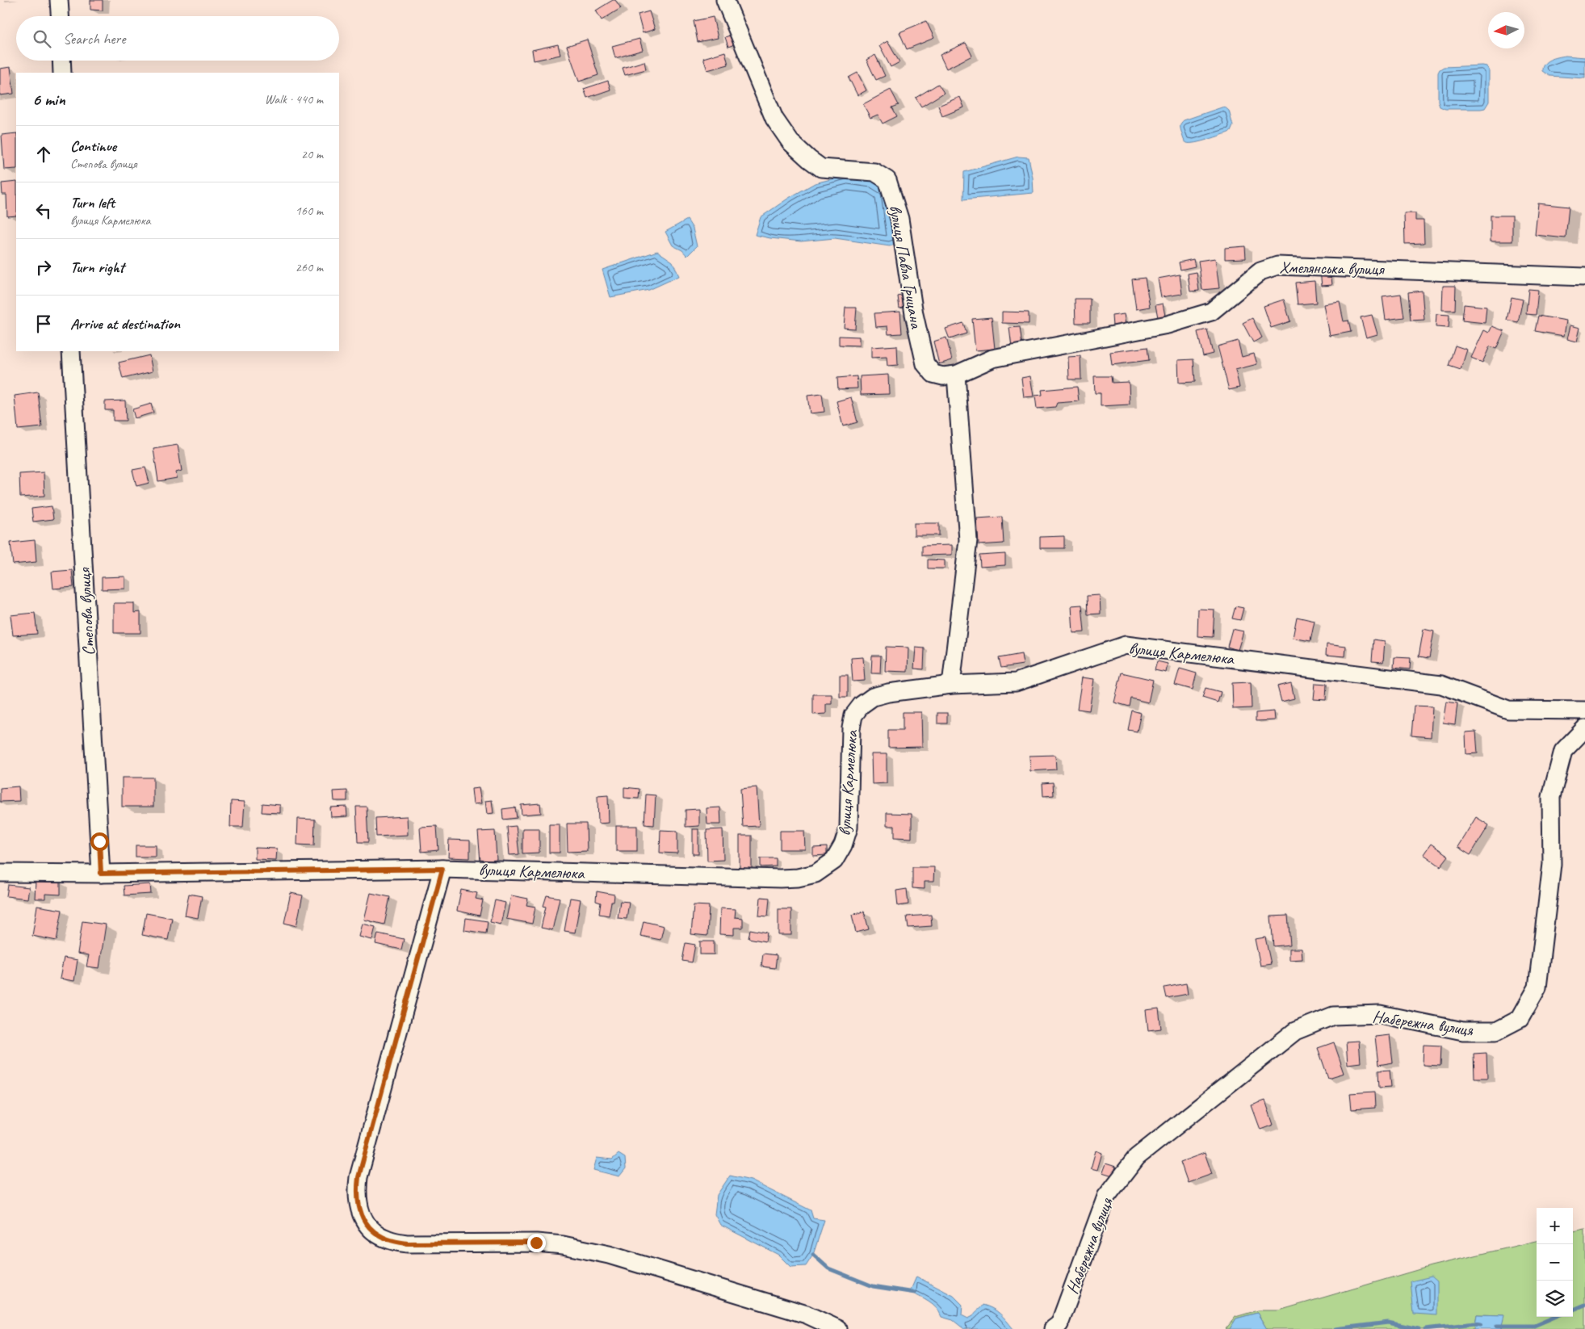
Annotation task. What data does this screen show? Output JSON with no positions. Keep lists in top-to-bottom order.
{
  "streets": {
    "street": [
      "вулиця Павла Грицана",
      "Хмелянська вулиця",
      "Степова вулиця",
      "вулиця Кармелюка",
      "Набережна вулиця"
    ]
  },
  "crossings": [
    ["вулиця Павла Грицана", "Хмелянська вулиця"],
    ["Степова вулиця", "вулиця Кармелюка"]
  ],
  "north": "left",
  "page": {
    "search": "Search here",
    "heading": ["6 min", "Walk · 440 m"],
    "list": [
      ["Continue", "Степова вулиця", "20 m"],
      ["Turn left", "вулиця Кармелюка", "160 m"],
      ["Turn right", "260 m"],
      "Arrive at destination"
    ],
    "map_buttons": ["+", "−"]
  }
}
